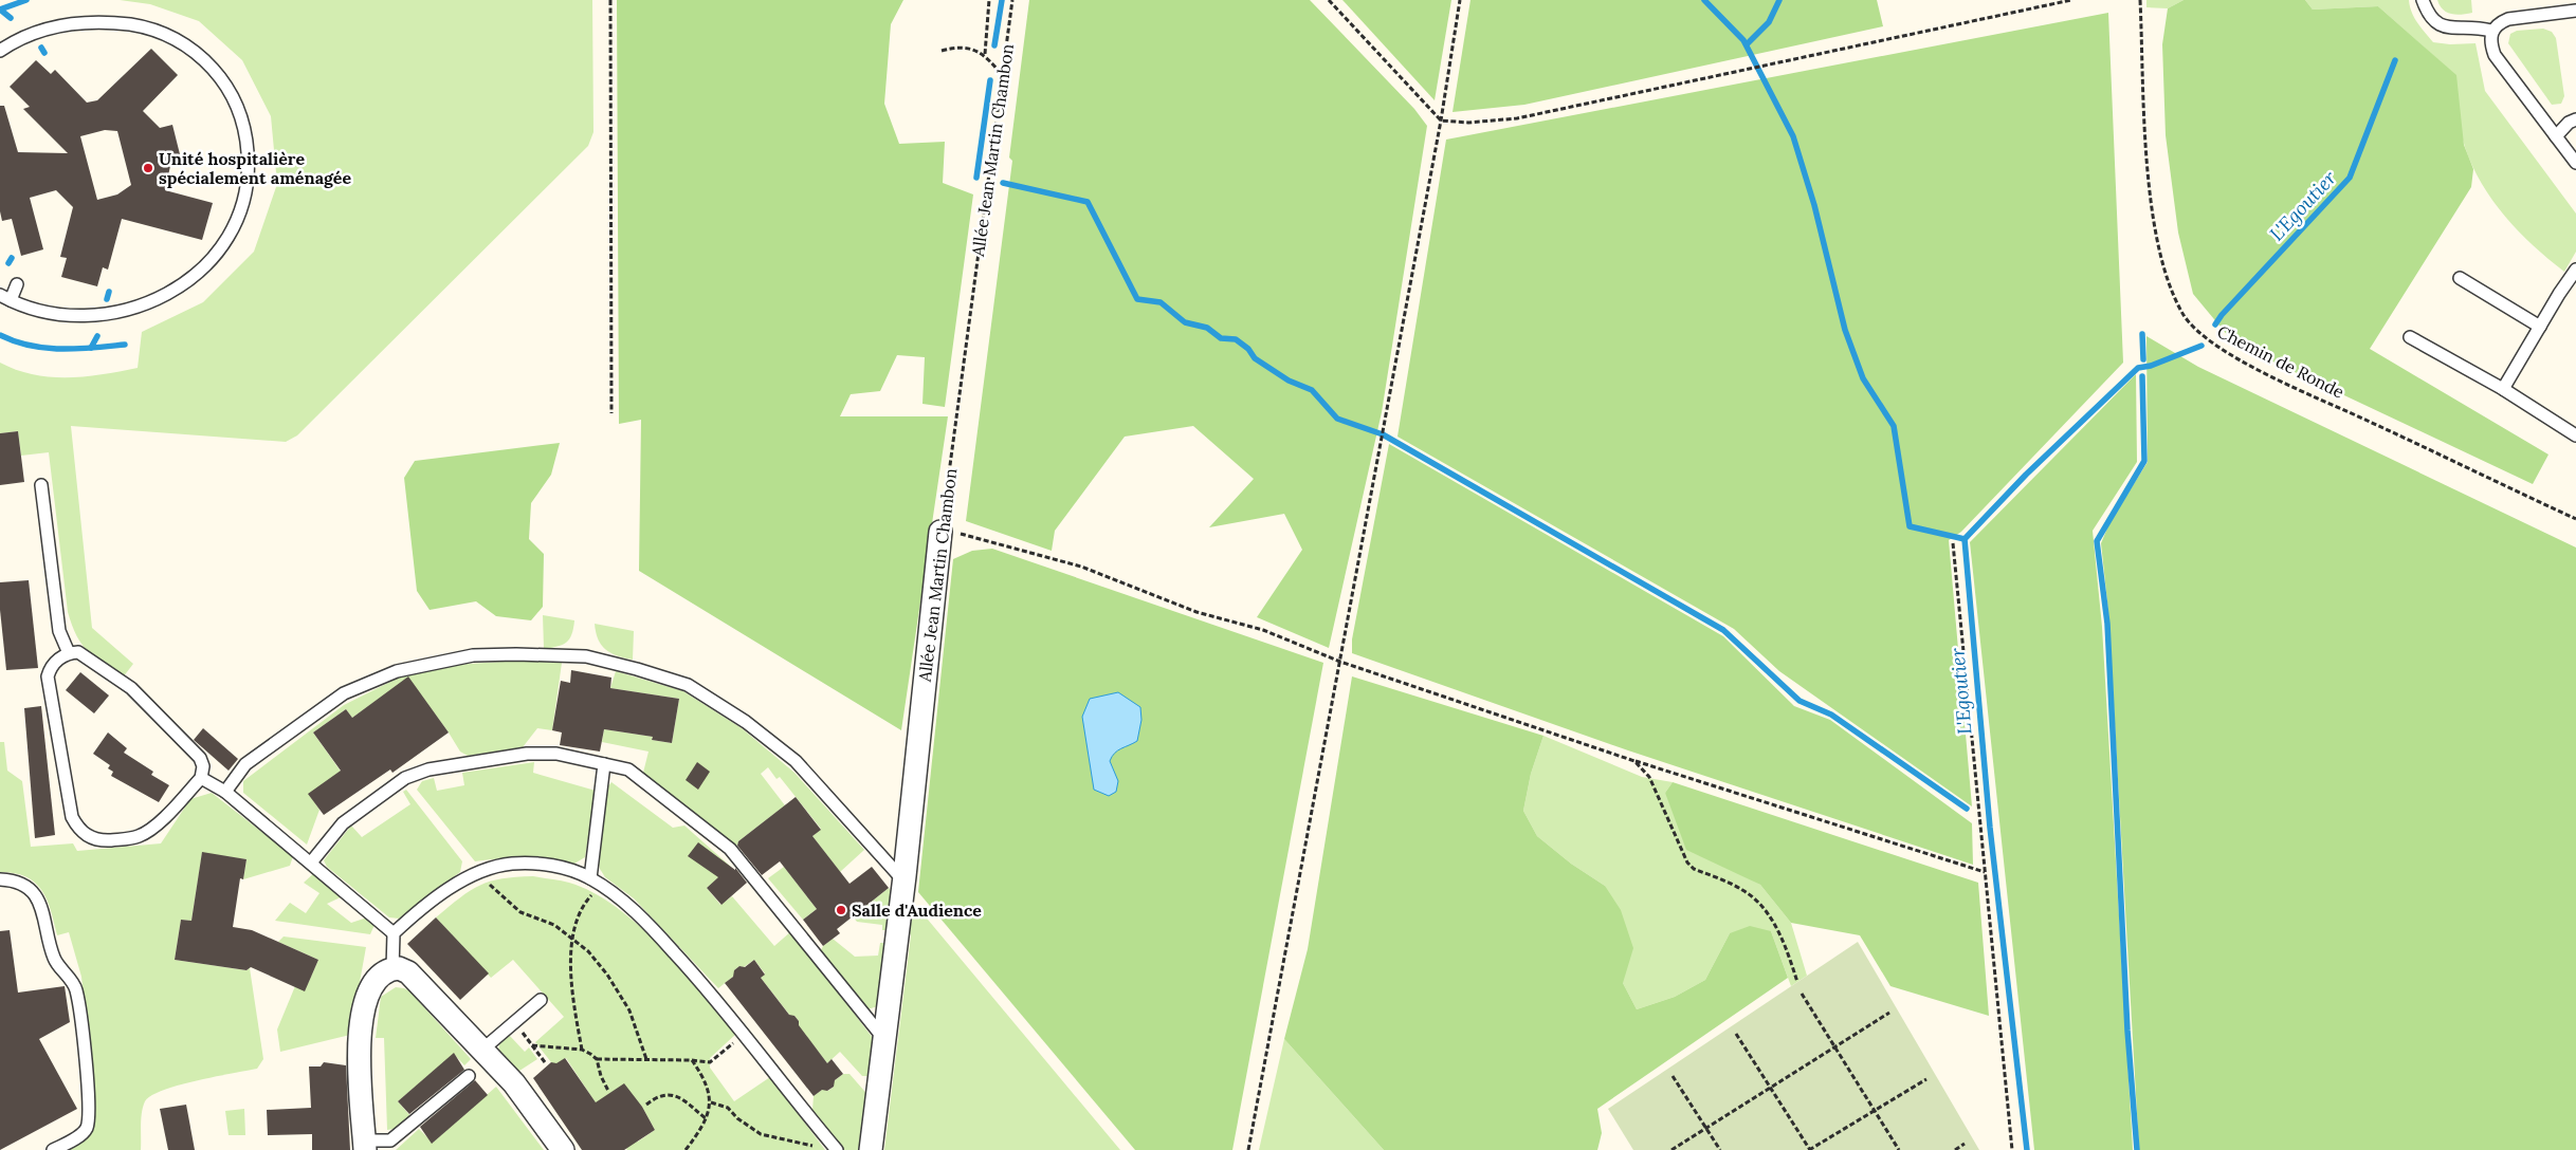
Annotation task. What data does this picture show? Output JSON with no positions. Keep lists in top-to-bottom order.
{
  "streets": {
    "street": ["Allée Jean Martin Chambon"],
    "path": ["Chemin de Ronde"]
  },
  "water": ["L'Egoutier"],
  "places": ["Unité hospitalière spécialement aménagée", "Salle d'Audience"]
}
